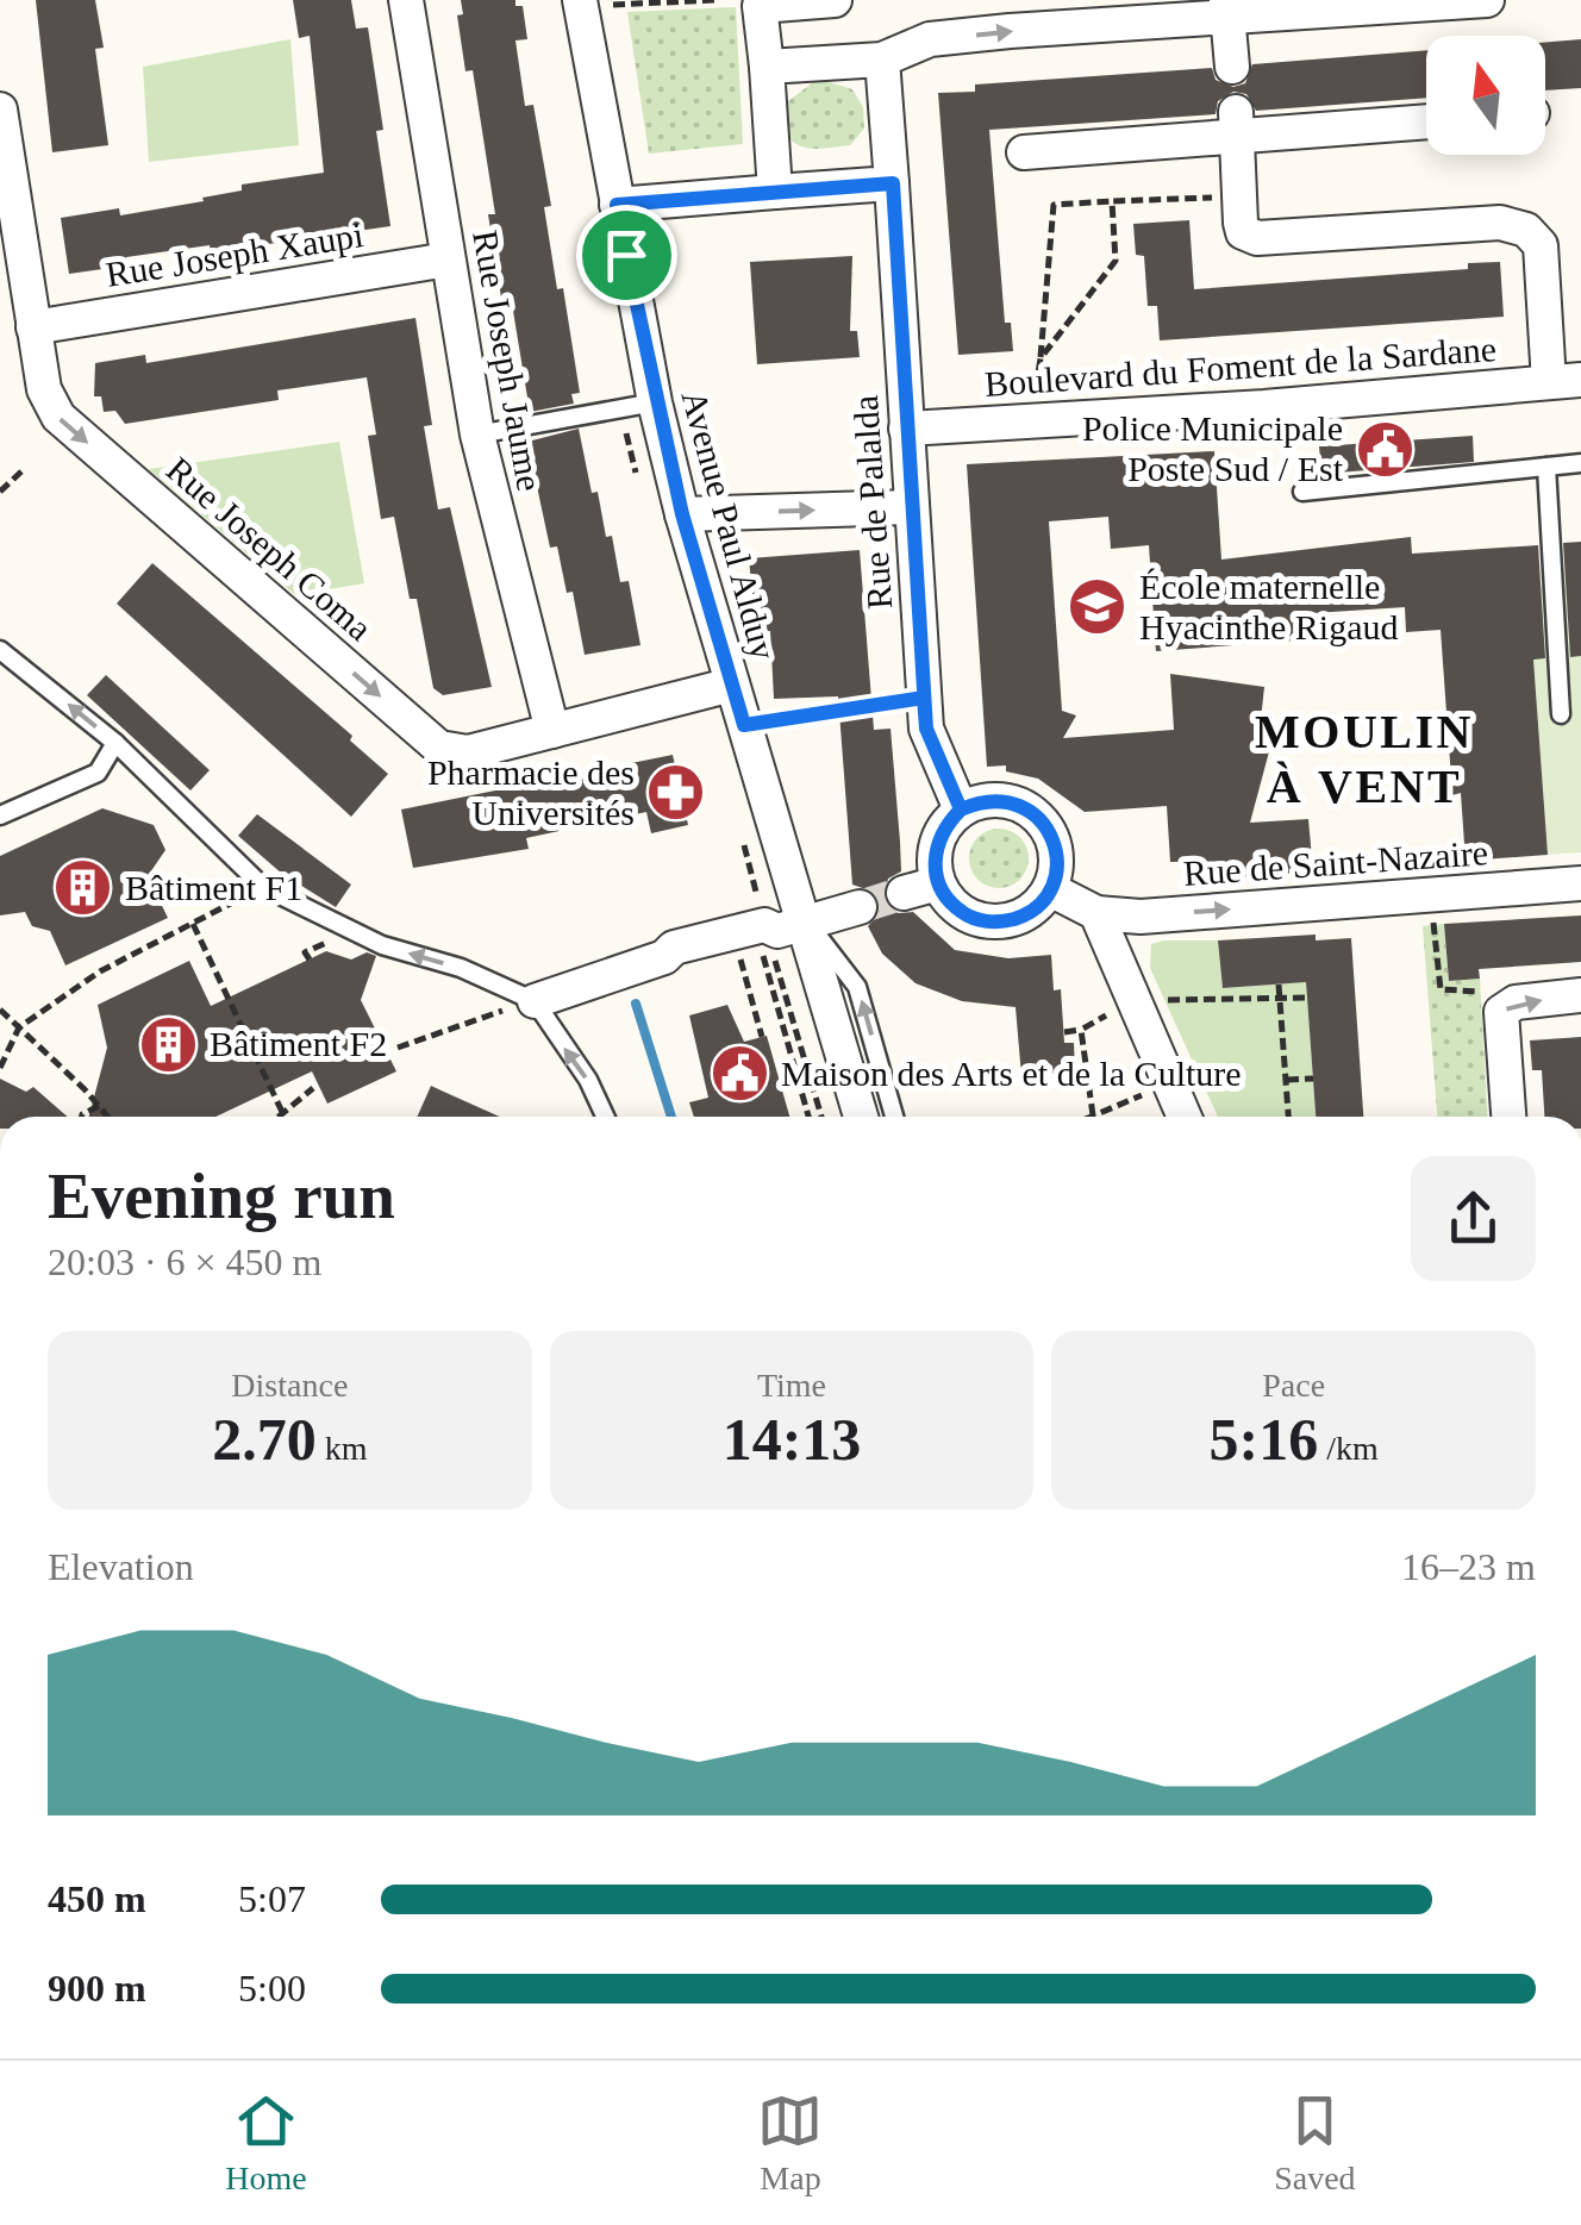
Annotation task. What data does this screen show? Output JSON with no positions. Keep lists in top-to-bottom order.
{
  "streets": {
    "street": [
      "Rue Joseph Xaupi",
      "Rue Joseph Jaume",
      "Boulevard du Foment de la Sardane",
      "Rue de Palalda",
      "Avenue Paul Alduy",
      "Rue Joseph Coma",
      "Rue de Saint-Nazaire"
    ]
  },
  "crossings": [
    ["Rue Joseph Xaupi", "Rue Joseph Jaume"],
    ["Rue Joseph Xaupi", "Rue Joseph Coma"],
    ["Rue Joseph Jaume", "Rue Joseph Coma"],
    ["Boulevard du Foment de la Sardane", "Rue de Palalda"],
    ["Avenue Paul Alduy", "Rue Joseph Coma"]
  ],
  "one_way": ["Rue Joseph Coma", "Rue de Saint-Nazaire"],
  "districts": ["MOULIN À VENT"],
  "places": {
    "public building": ["Police Municipale Poste Sud / Est", "Maison des Arts et de la Culture"],
    "school or university": ["École maternelle Hyacinthe Rigaud"],
    "pharmacy": ["Pharmacie des Universités"],
    "building": ["Bâtiment F1", "Bâtiment F2"]
  },
  "north": "top",
  "page": {
    "heading": ["Evening run", "20:03 · 6 × 450 m"],
    "stats": [
      ["Distance", "2.70 km"],
      ["Time", "14:13"],
      ["Pace", "5:16 /km"]
    ],
    "chart": ["Elevation", "16–23 m"],
    "list": [
      {
        "name": "450 m",
        "note": "5:07"
      },
      {
        "name": "900 m",
        "note": "5:00"
      }
    ],
    "tabs": ["Home", "Map", "Saved"]
  }
}
